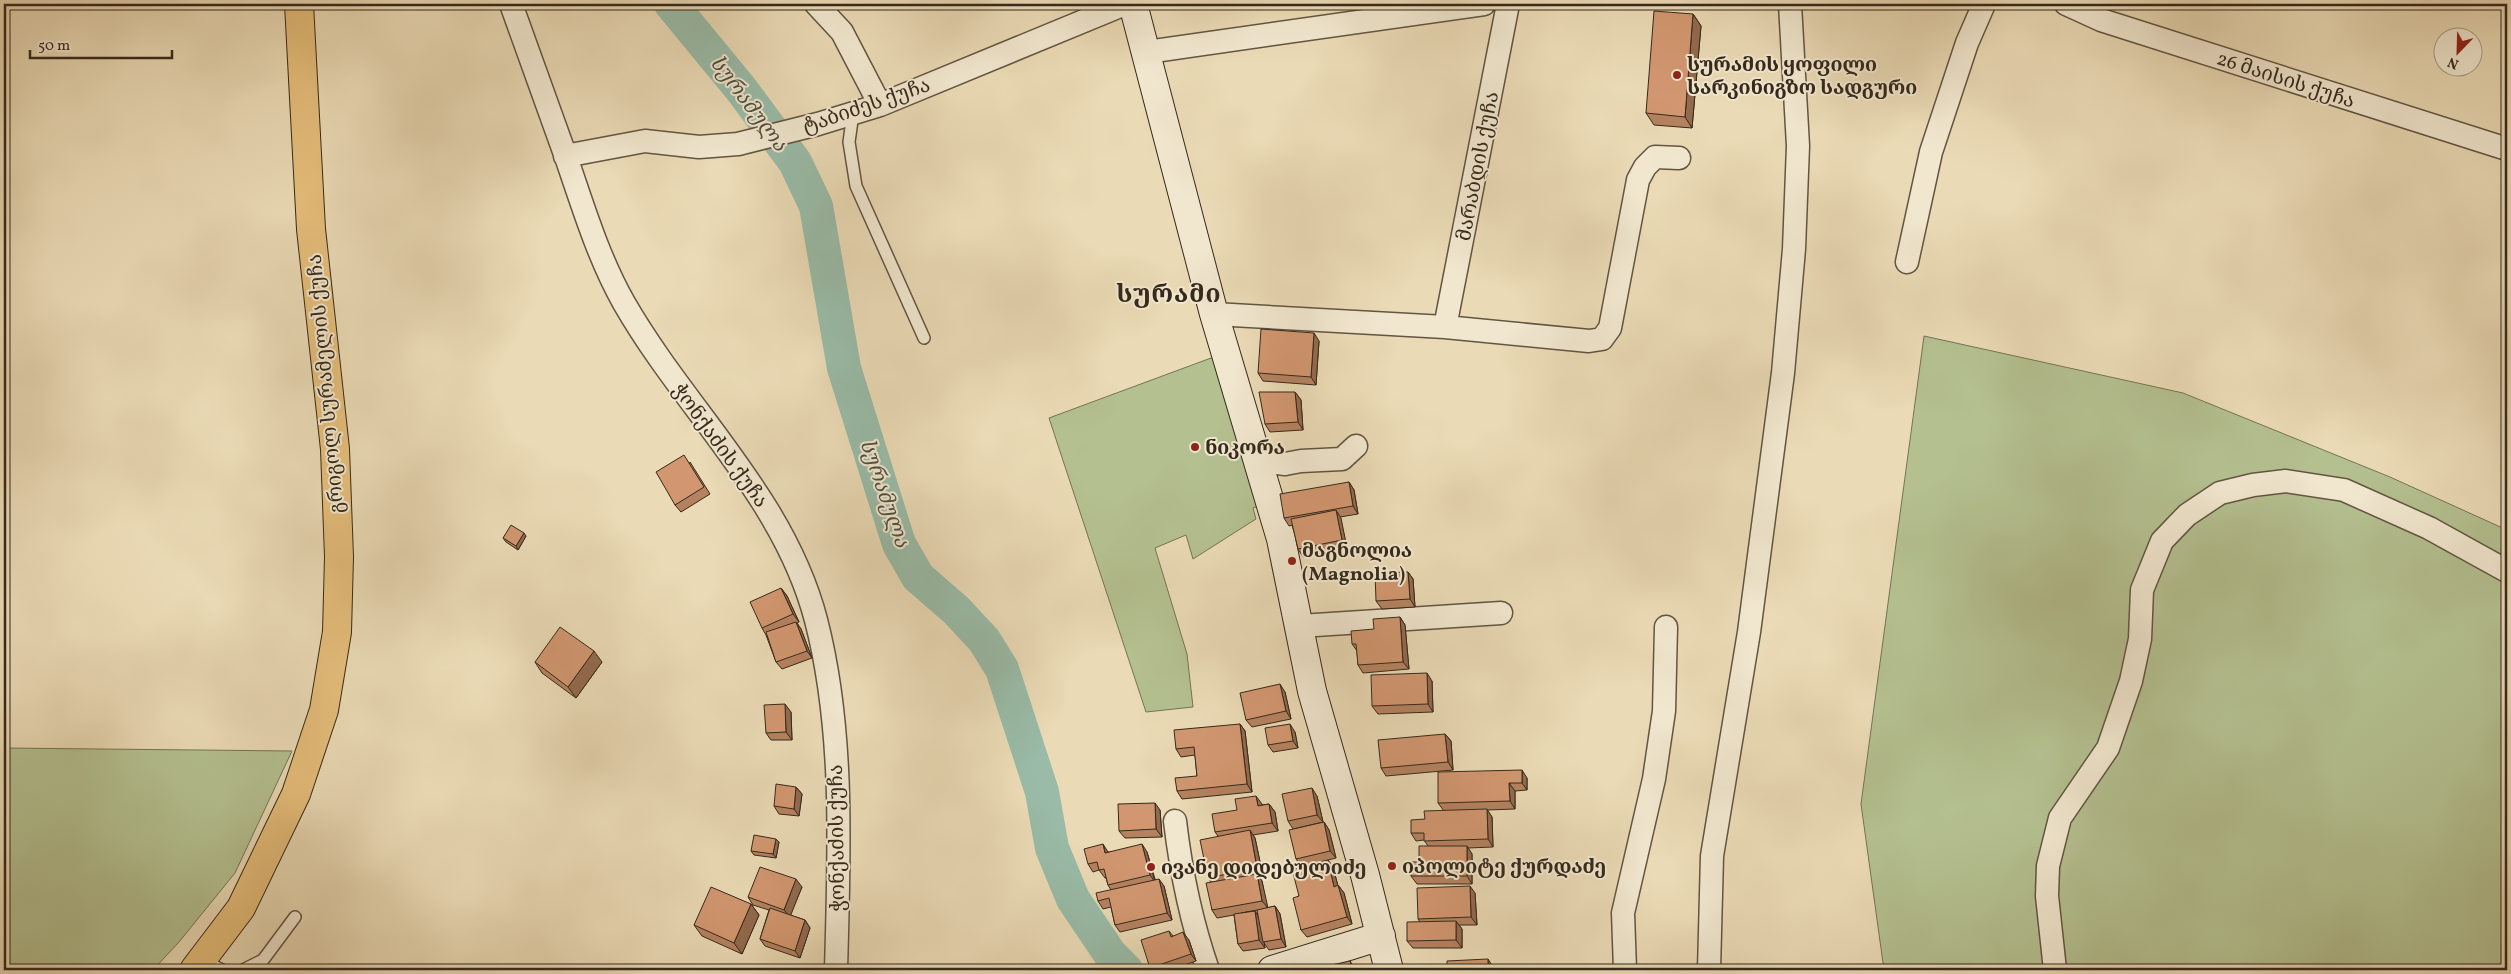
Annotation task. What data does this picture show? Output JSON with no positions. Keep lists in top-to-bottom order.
{
  "streets": {
    "main road": ["გრიგოლ სურამელის ქუჩა"],
    "street": [
      "26 მაისის ქუჩა",
      "ტაბიძეს ქუჩა",
      "მარაბდის ქუჩა",
      "ჭონქაძის ქუჩა"
    ]
  },
  "crossings": [
    ["ტაბიძეს ქუჩა", "ჭონქაძის ქუჩა"]
  ],
  "districts": ["სურამი"],
  "water": ["სურამულა"],
  "places": [
    "სურამის ყოფილი სარკინიგზო სადგური",
    "ნიკორა",
    "მაგნოლია (Magnolia)",
    "იპოლიტე ქურდაძე",
    "ივანე დიდებულიძე"
  ],
  "scale_bar": "50 m",
  "north": "bottom left"
}
